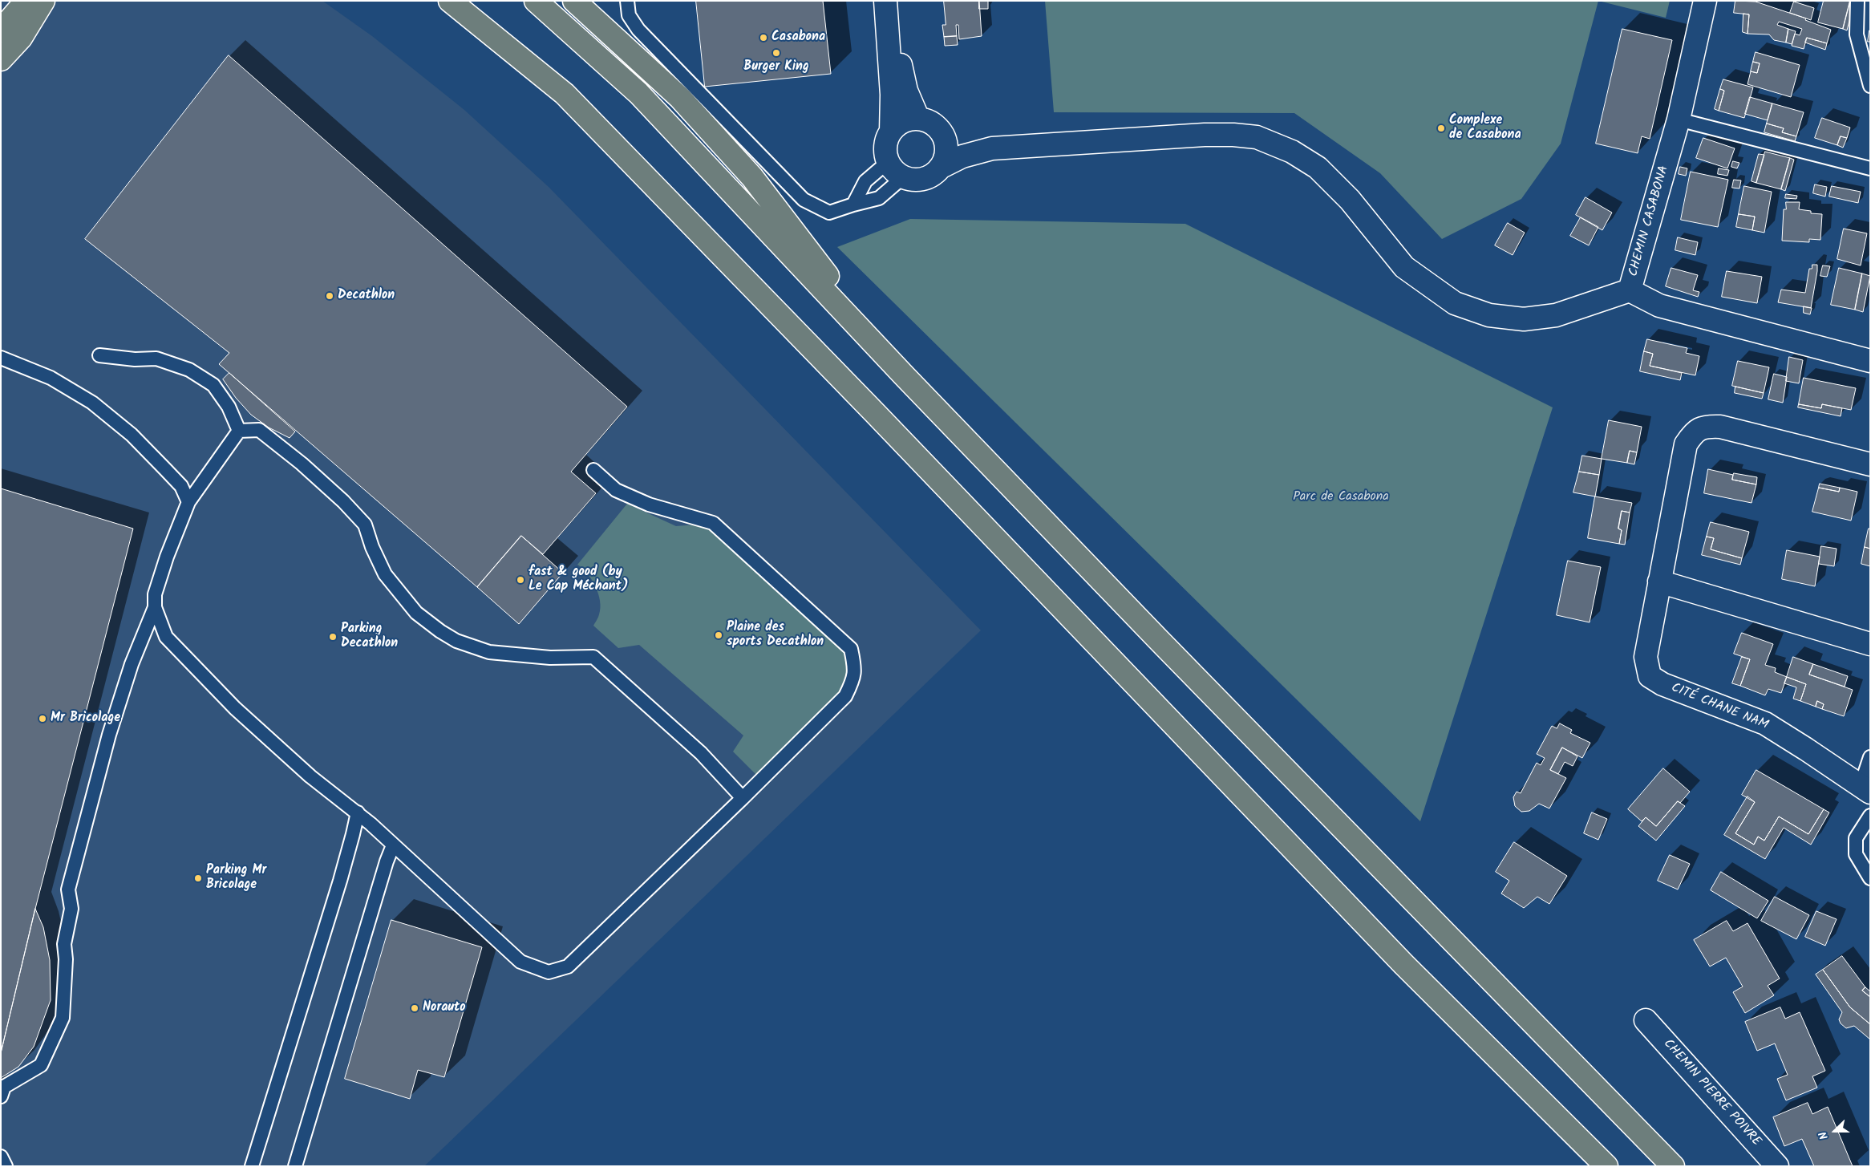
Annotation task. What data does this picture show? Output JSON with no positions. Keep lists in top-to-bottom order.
{
  "streets": {
    "street": ["CHEMIN CASABONA", "CITÉ CHANE NAM", "CHEMIN PIERRE POIVRE"]
  },
  "parks": ["Parc de Casabona"],
  "places": [
    "Casabona",
    "Burger King",
    "Complexe de Casabona",
    "Decathlon",
    "fast & good (by Le Cap Méchant)",
    "Plaine des sports Decathlon",
    "Parking Decathlon",
    "Mr Bricolage",
    "Parking Mr Bricolage",
    "Norauto"
  ],
  "north": "left"
}
